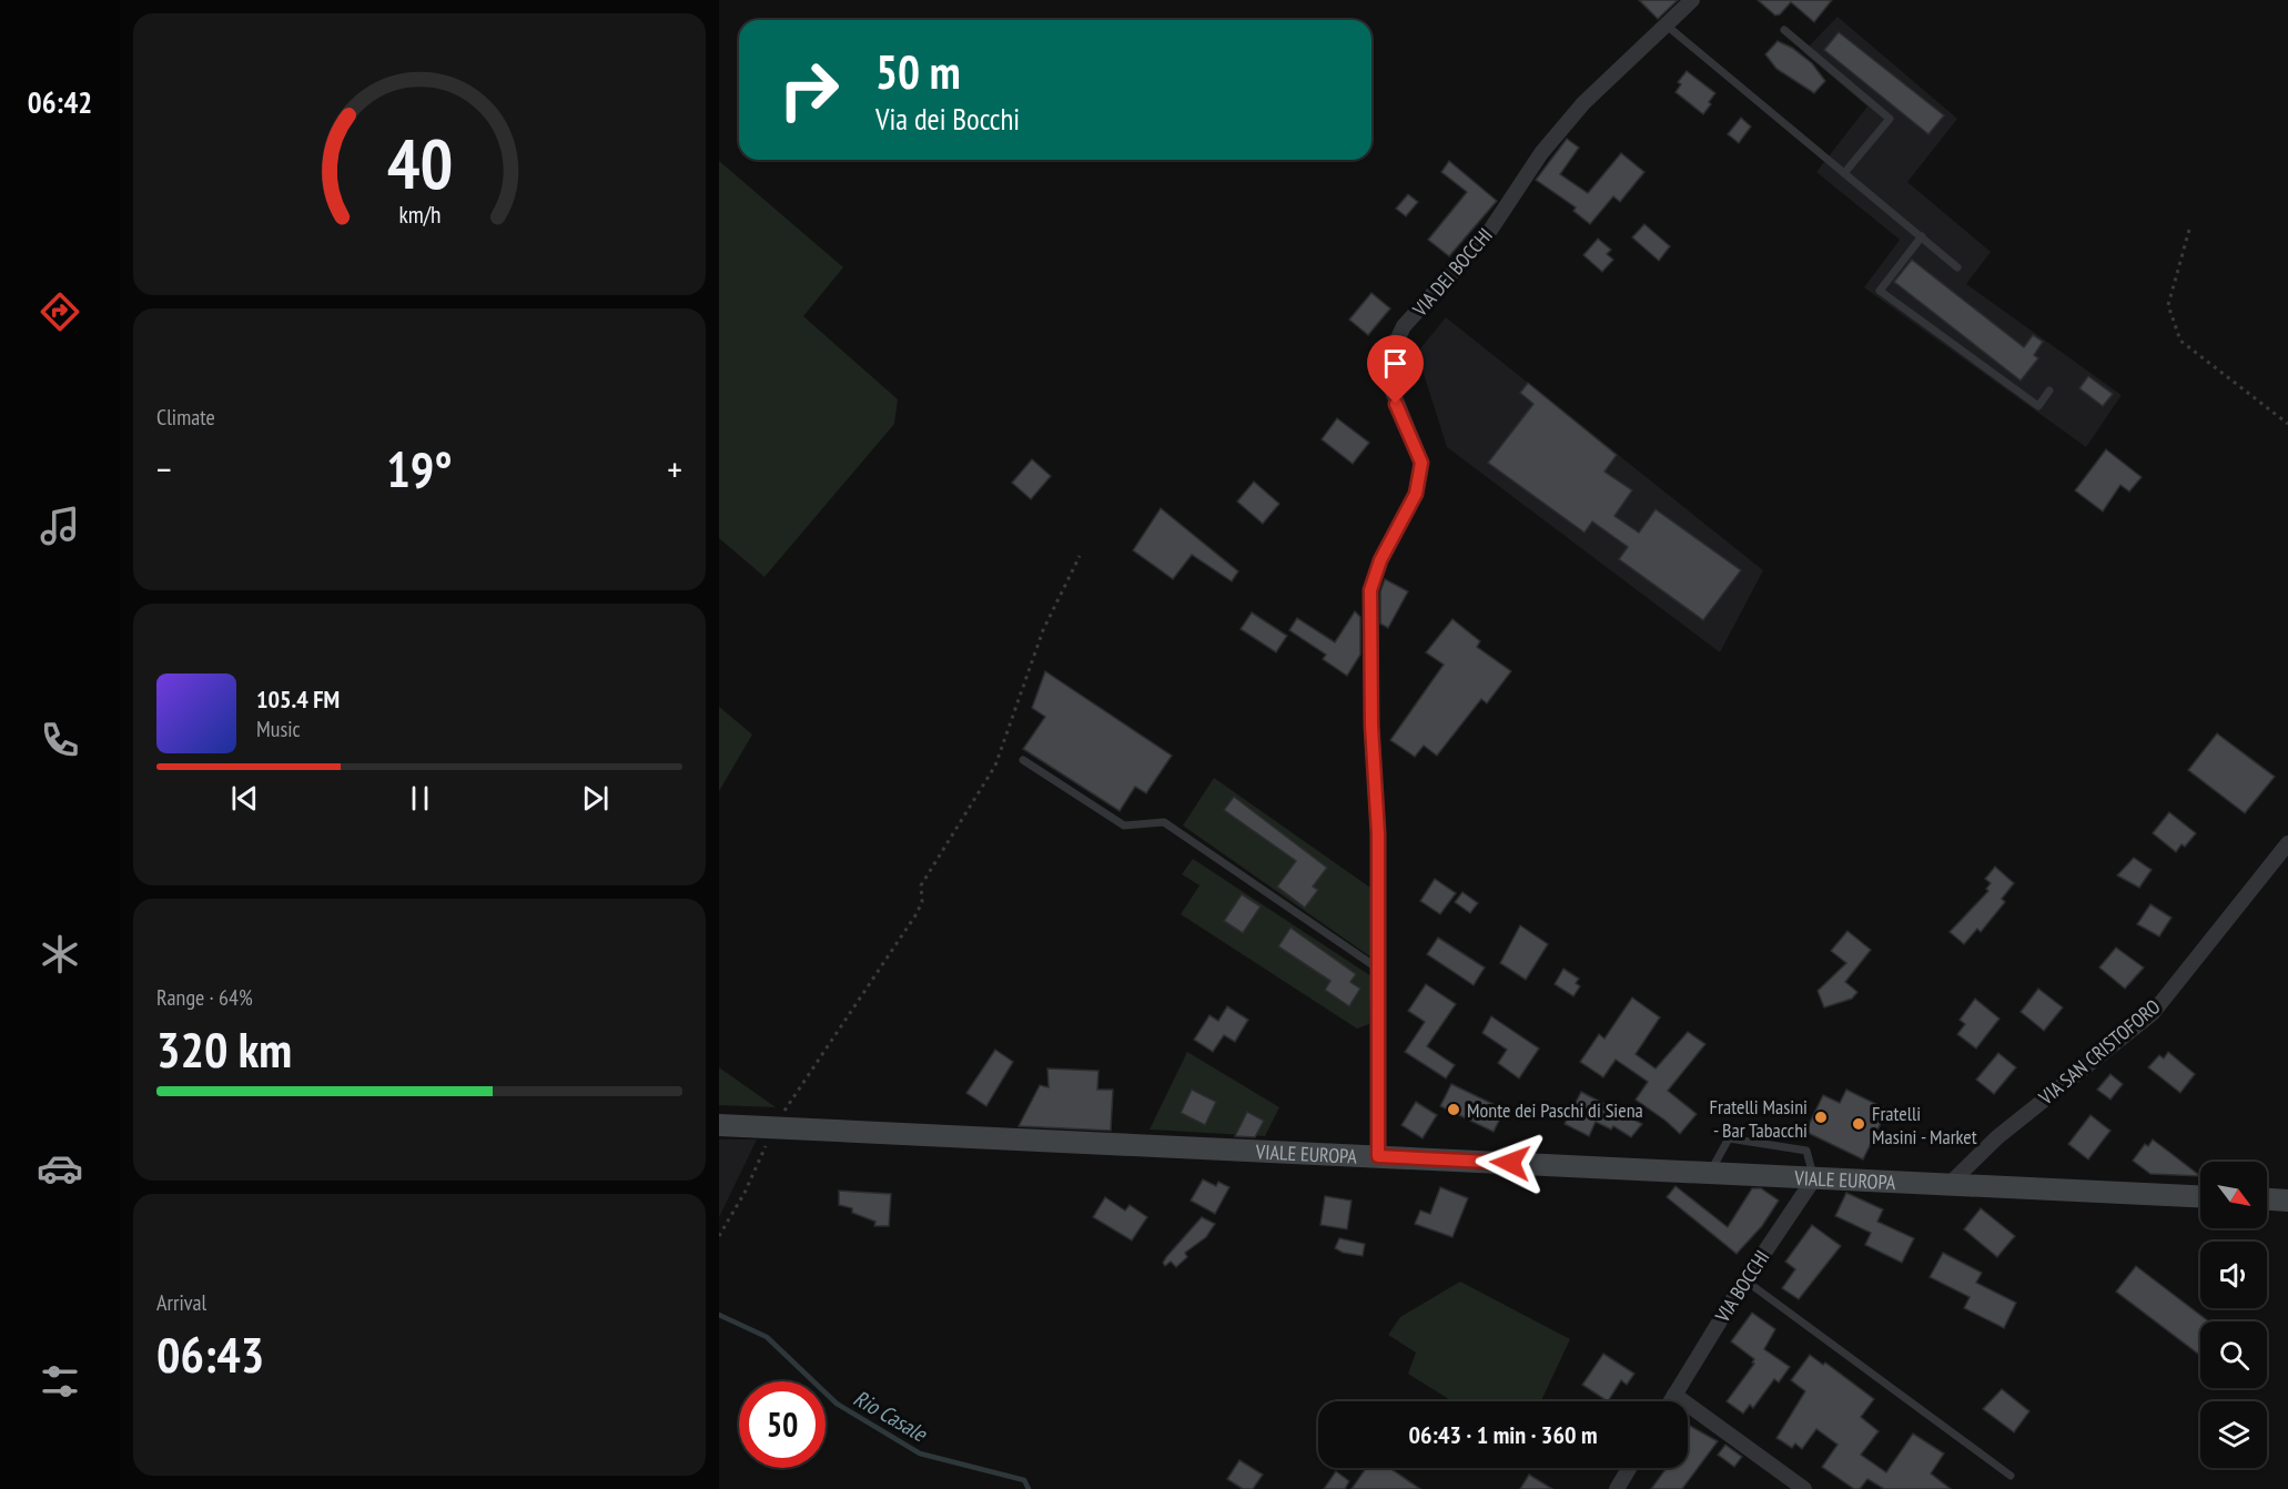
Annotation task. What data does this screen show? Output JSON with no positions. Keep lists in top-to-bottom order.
{
  "streets": {
    "main road": ["VIALE EUROPA"],
    "street": ["VIA DEI BOCCHI", "VIA SAN CRISTOFORO", "VIA BOCCHI"]
  },
  "crossings": [
    ["VIA DEI BOCCHI", "VIALE EUROPA"],
    ["VIA SAN CRISTOFORO", "VIALE EUROPA"],
    ["VIALE EUROPA", "VIA BOCCHI"]
  ],
  "water": ["Rio Casale"],
  "places": ["Monte dei Paschi di Siena", "Fratelli Masini - Bar Tabacchi", "Fratelli Masini - Market"],
  "north": "bottom right",
  "page": {
    "tabs": "06:42",
    "turn": ["50 m", "Via dei Bocchi"],
    "tile": [
      "Climate",
      ["Range · 64%", "320 km"],
      ["Arrival", "06:43"]
    ],
    "heat": ["−", "19°", "+"],
    "song": ["105.4 FM", "Music"],
    "limit": "50",
    "trip": "06:43 · 1 min · 360 m",
    "gauge": ["40", "km/h"]
  }
}
